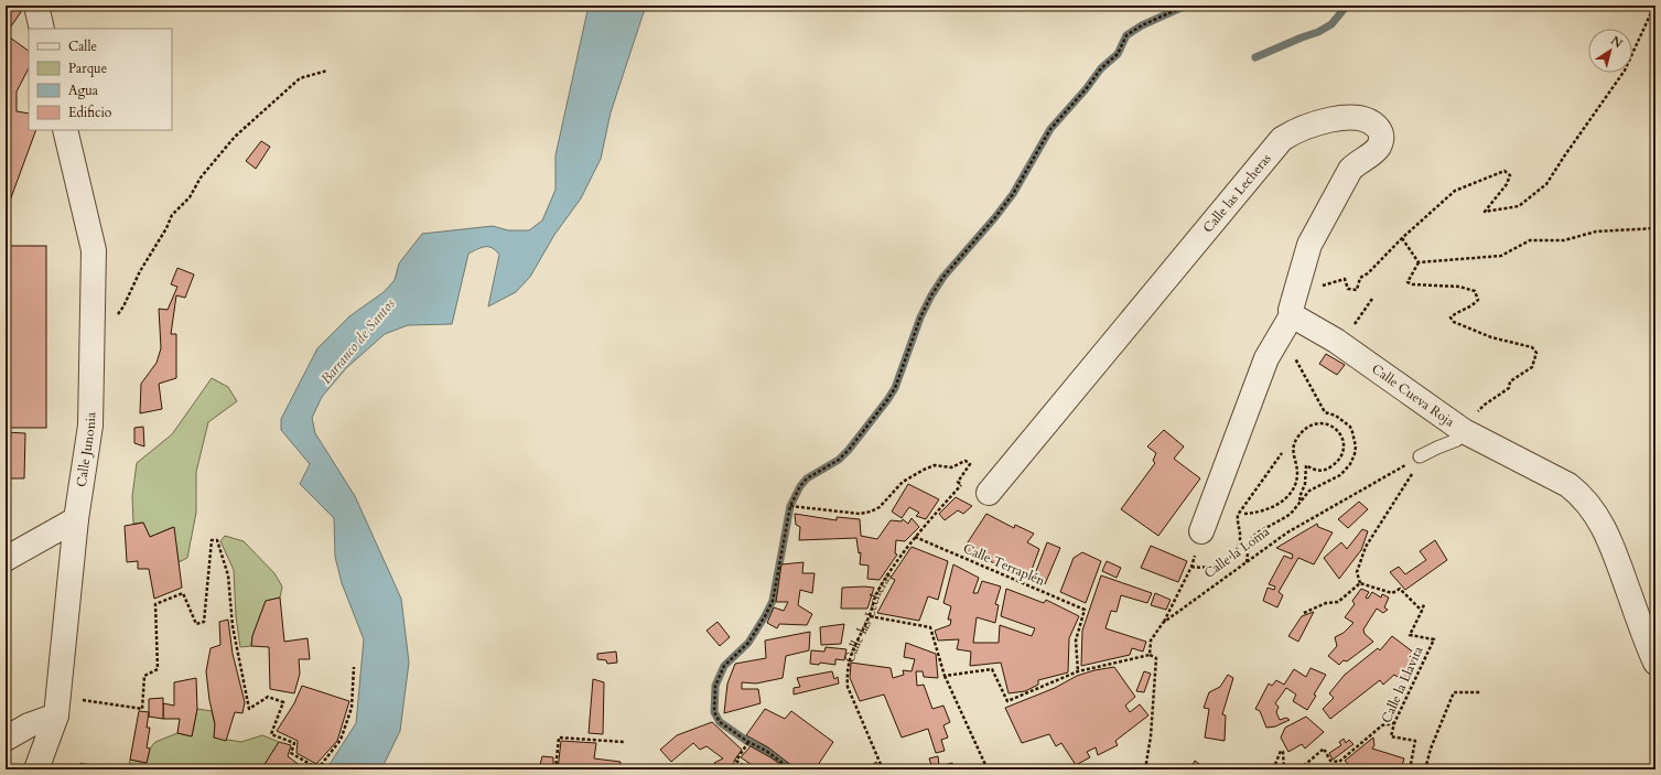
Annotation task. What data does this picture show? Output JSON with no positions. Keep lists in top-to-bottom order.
{
  "streets": {
    "street": ["Calle las Lecheras", "Calle Cueva Roja", "Calle Junonia"],
    "path": ["Calle la Loma", "Calle Terraplén", "Calle la Llavita"]
  },
  "crossings": [
    ["Calle las Lecheras", "Calle Cueva Roja"],
    ["Calle las Lecheras", "Calle Terraplén"]
  ],
  "water": ["Barranco de Santos"],
  "legend": [
    "Calle",
    "Parque",
    "Agua",
    "Edificio"
  ],
  "north": "top right"
}
